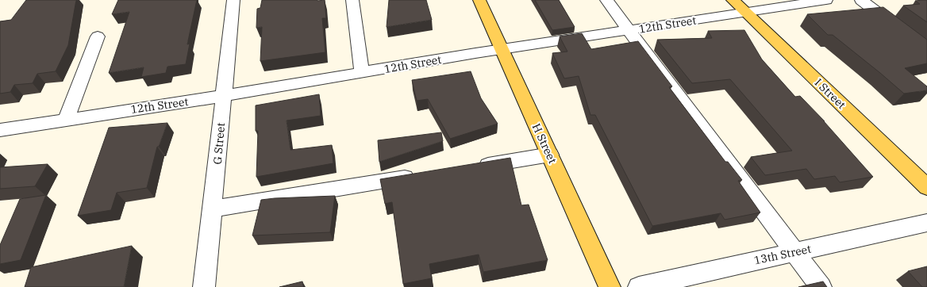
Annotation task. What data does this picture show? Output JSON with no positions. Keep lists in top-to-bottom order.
{
  "streets": {
    "main road": ["I Street", "H Street"],
    "street": ["12th Street", "G Street", "13th Street"]
  },
  "crossings": [
    ["12th Street", "I Street"],
    ["12th Street", "G Street"],
    ["12th Street", "H Street"]
  ]
}
